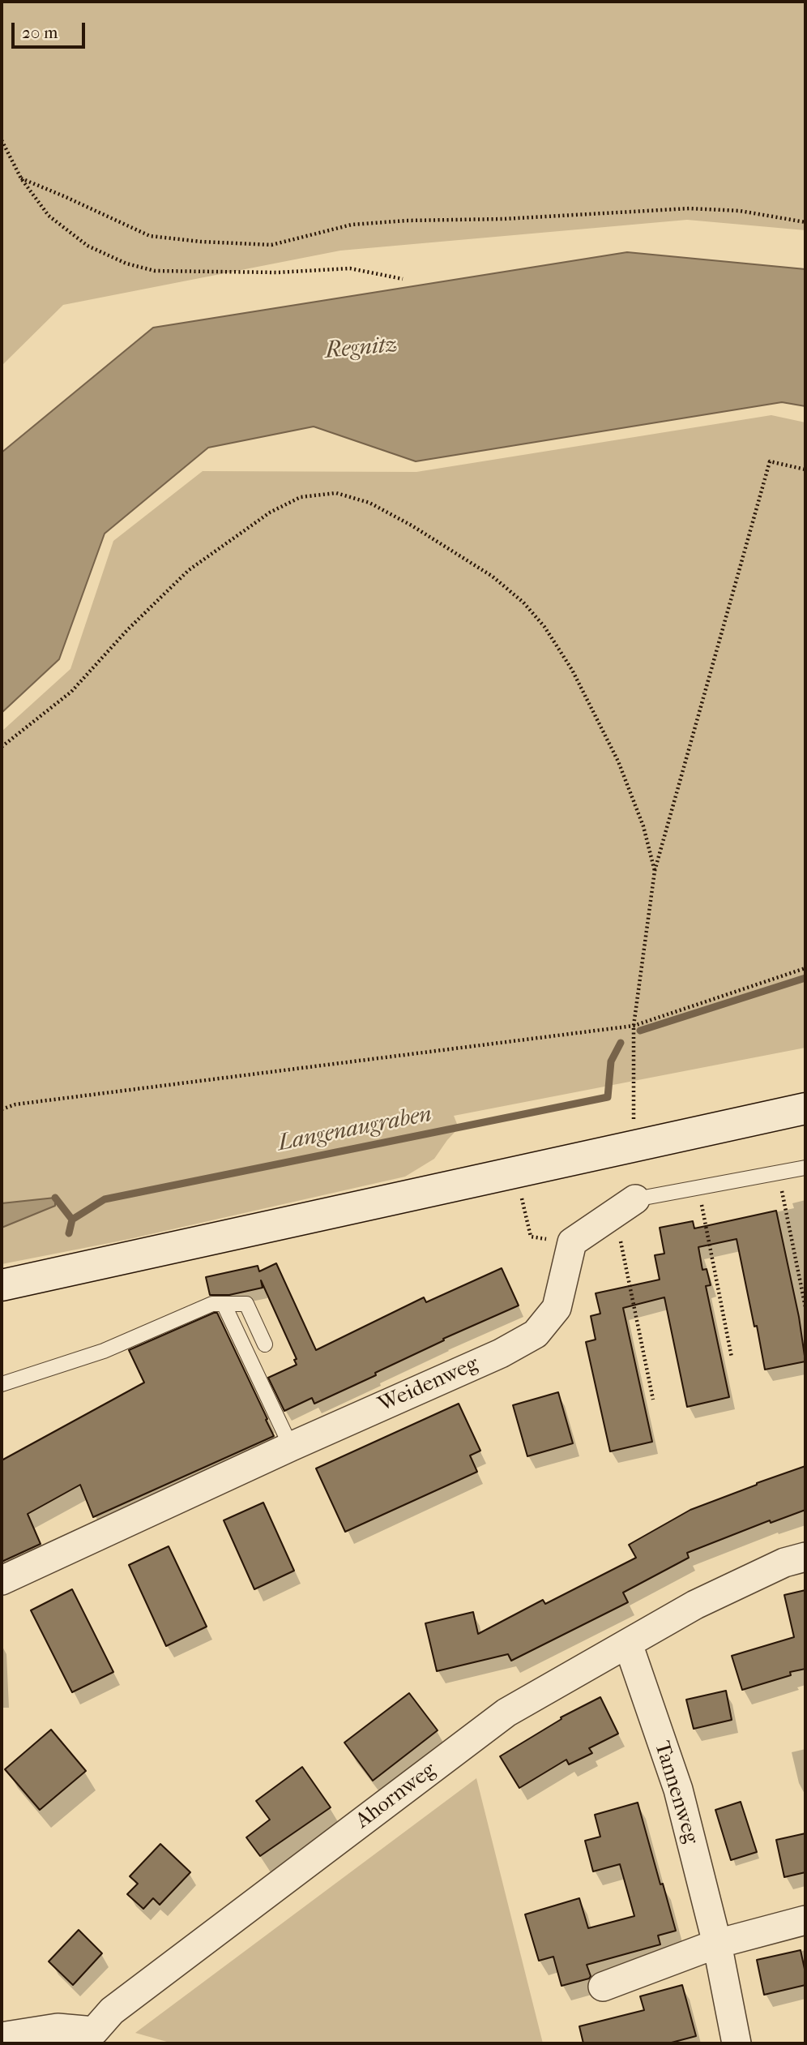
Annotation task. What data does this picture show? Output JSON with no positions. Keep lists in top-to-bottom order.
{
  "streets": {
    "street": ["Weidenweg", "Tannenweg", "Ahornweg"]
  },
  "crossings": [
    ["Tannenweg", "Ahornweg"]
  ],
  "water": ["Regnitz", "Langenaugraben"],
  "scale_bar": "20 m"
}
